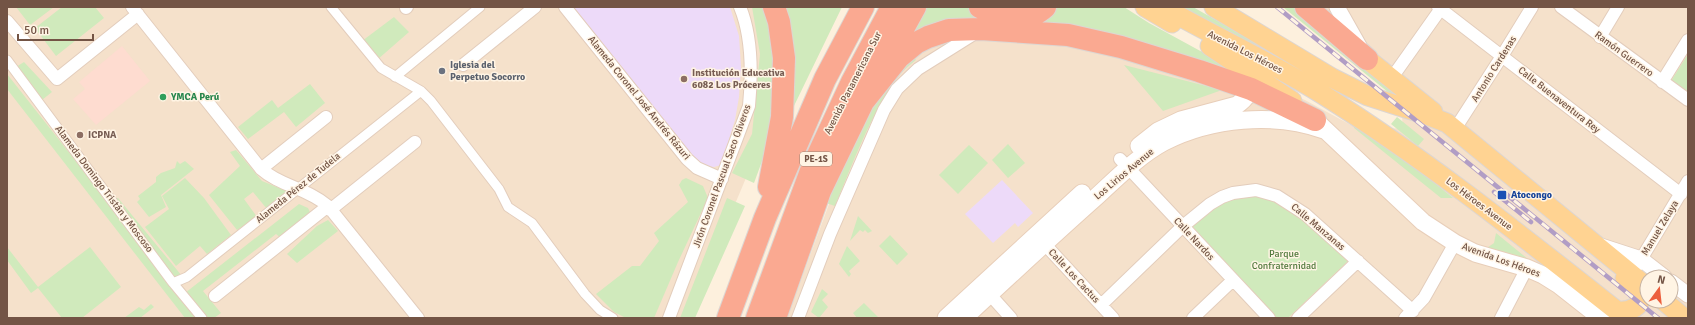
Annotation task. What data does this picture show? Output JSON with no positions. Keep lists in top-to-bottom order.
{
  "streets": {
    "highway": ["Avenida Panamericana Sur", "PE-1S"],
    "main road": ["Avenida Los Héroes", "Los Lirios Avenue"],
    "street": [
      "Ramón Guerrero",
      "Antonio Cardenas",
      "Alameda Coronel José Andrés Rázuri",
      "Calle Buenaventura Rey",
      "Jirón Coronel Pascual Saco Oliveros",
      "Alameda Pérez de Tudela",
      "Alameda Domingo Tristán y Moscoso",
      "Calle Manzanas",
      "Manuel Zelaya",
      "Calle Nardos",
      "Calle Los Cactus"
    ]
  },
  "crossings": [
    ["Avenida Los Héroes", "Antonio Cardenas"],
    ["Avenida Los Héroes", "Los Lirios Avenue"],
    ["Avenida Los Héroes", "Manuel Zelaya"],
    ["Antonio Cardenas", "Calle Buenaventura Rey"],
    ["Alameda Coronel José Andrés Rázuri", "Jirón Coronel Pascual Saco Oliveros"],
    ["Calle Buenaventura Rey", "Manuel Zelaya"],
    ["Los Lirios Avenue", "Calle Nardos"],
    ["Los Lirios Avenue", "Calle Los Cactus"],
    ["Alameda Pérez de Tudela", "Alameda Domingo Tristán y Moscoso"],
    ["Calle Manzanas", "Calle Nardos"],
    ["Calle Manzanas", "Calle Los Cactus"]
  ],
  "parks": ["Parque Confraternidad"],
  "places": {
    "other": [
      "Iglesia del Perpetuo Socorro",
      "Institución Educativa 6082 Los Próceres",
      "YMCA Perú",
      "ICPNA"
    ],
    "transit": ["Atocongo"]
  },
  "scale_bar": "50 m",
  "north": "top"
}
